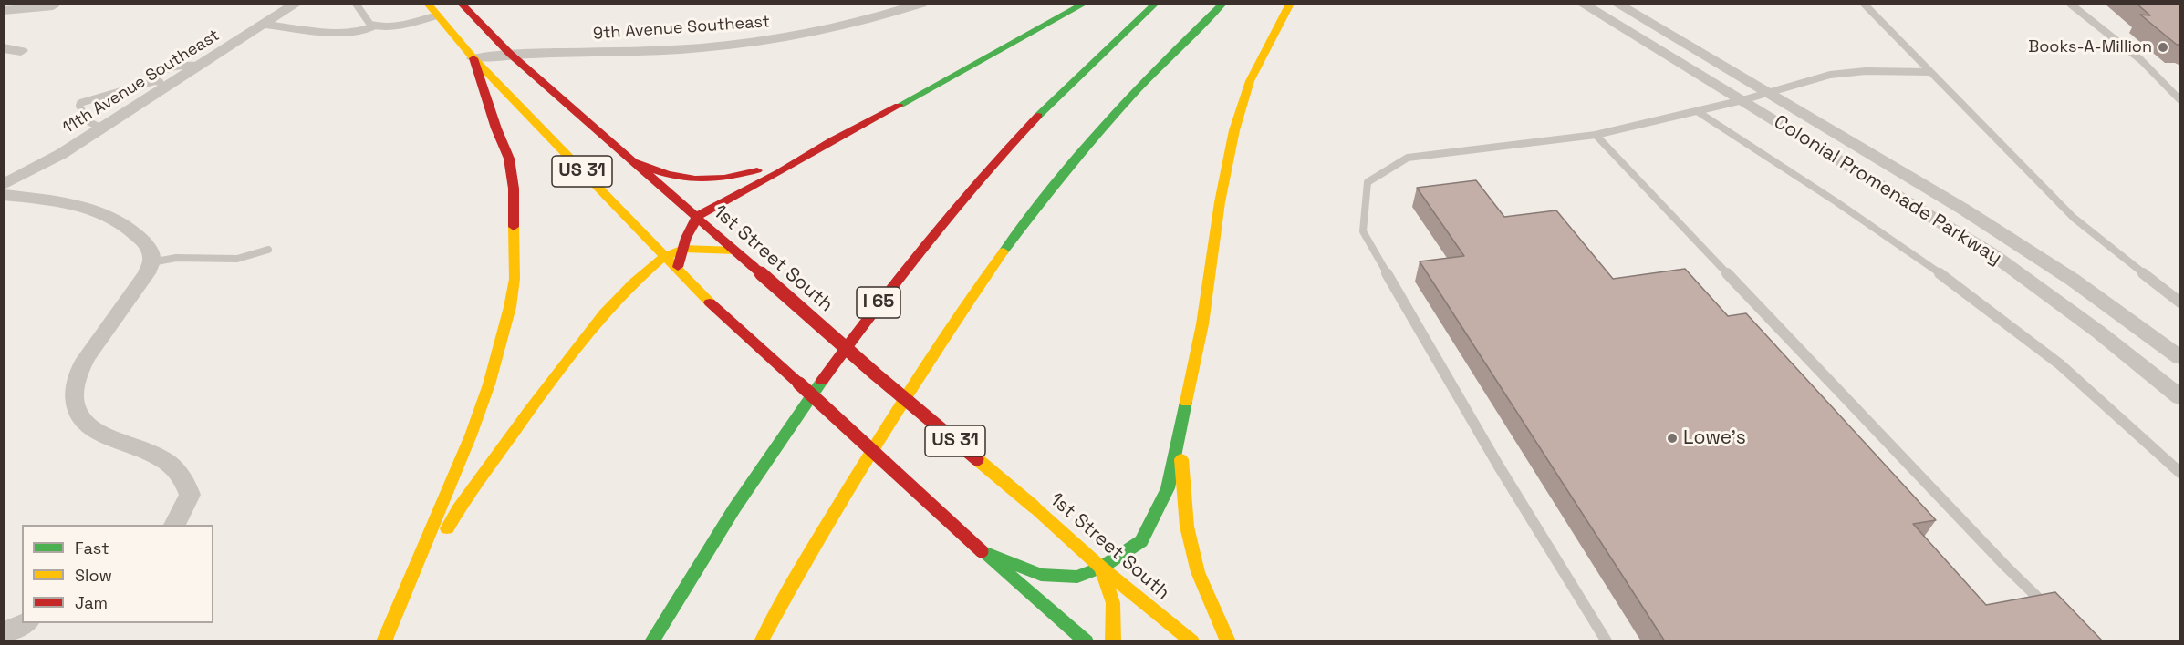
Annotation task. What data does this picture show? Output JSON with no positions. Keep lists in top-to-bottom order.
{
  "streets": {
    "main road": ["US 31", "1st Street South", "I 65"],
    "street": ["9th Avenue Southeast", "11th Avenue Southeast", "Colonial Promenade Parkway"]
  },
  "crossings": [
    ["9th Avenue Southeast", "US 31"],
    ["9th Avenue Southeast", "1st Street South"]
  ],
  "places": ["Books-A-Million", "Lowe's"],
  "legend": ["Fast", "Slow", "Jam"]
}
